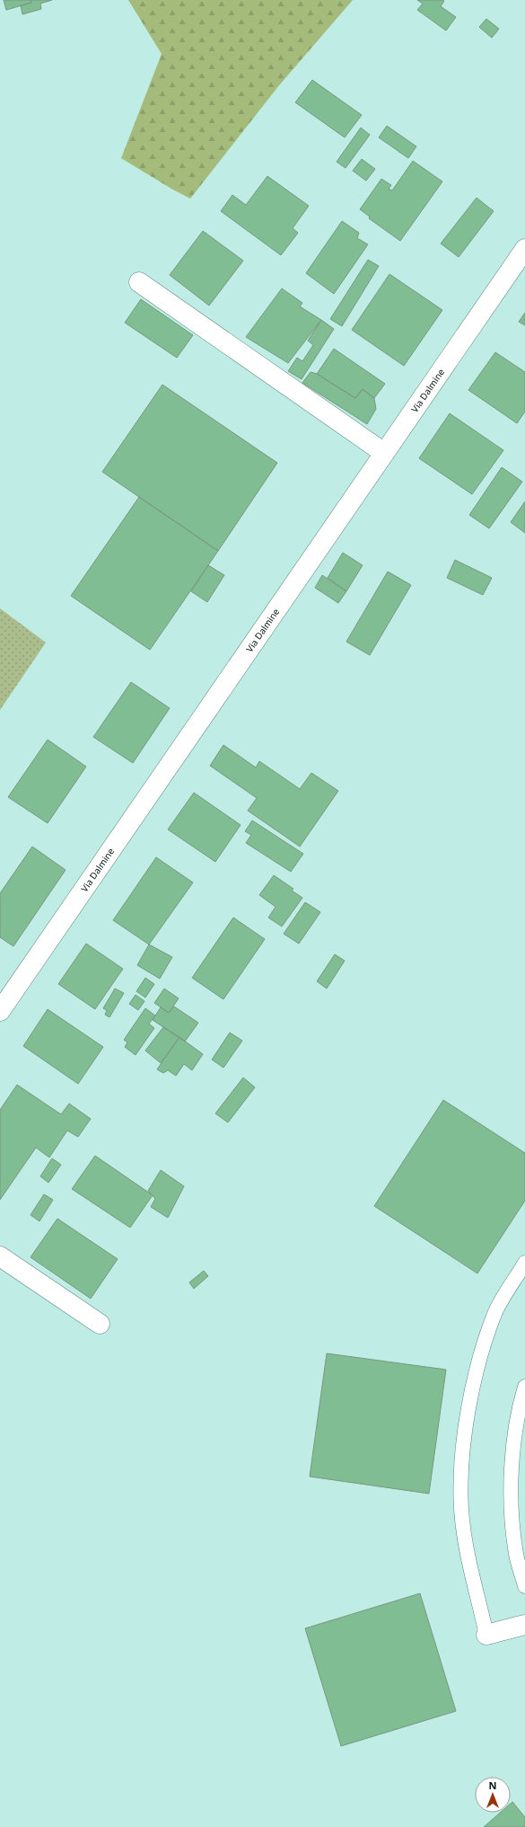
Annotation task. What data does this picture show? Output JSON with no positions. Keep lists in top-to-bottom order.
{
  "streets": {
    "street": ["Via Dalmine"]
  },
  "north": "top"
}
